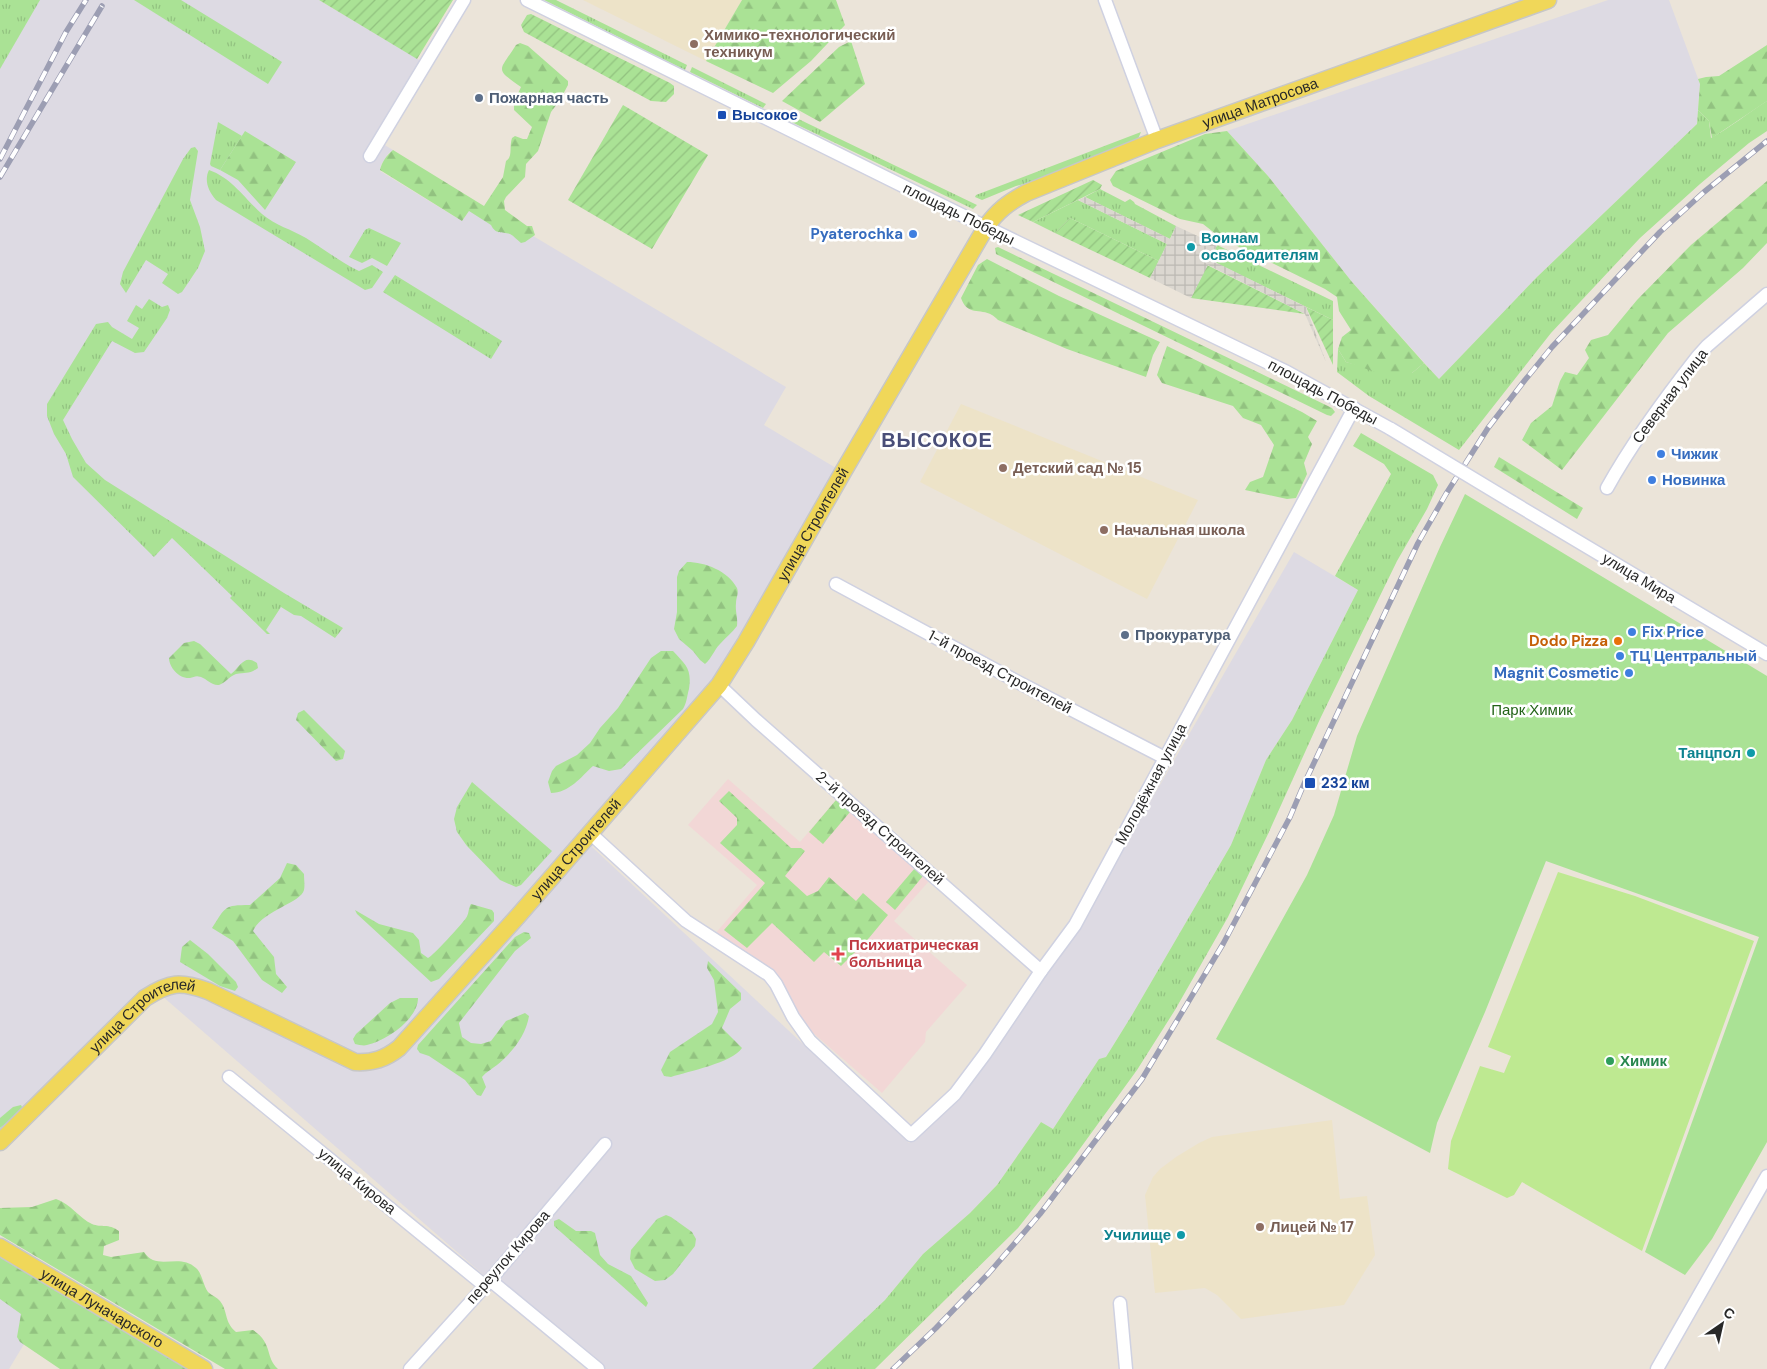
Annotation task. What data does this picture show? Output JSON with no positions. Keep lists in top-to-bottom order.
{
  "streets": {
    "main road": ["улица Матросова", "улица Строителей", "улица Луначарского"],
    "street": [
      "площадь Победы",
      "Северная улица",
      "улица Мира",
      "1-й проезд Строителей",
      "Молодёжная улица",
      "2-й проезд Строителей",
      "улица Кирова",
      "переулок Кирова"
    ]
  },
  "crossings": [
    ["улица Матросова", "площадь Победы"],
    ["улица Матросова", "улица Строителей"],
    ["площадь Победы", "улица Строителей"],
    ["площадь Победы", "улица Мира"],
    ["площадь Победы", "Молодёжная улица"],
    ["улица Строителей", "Молодёжная улица"],
    ["улица Строителей", "2-й проезд Строителей"],
    ["1-й проезд Строителей", "Молодёжная улица"],
    ["Молодёжная улица", "2-й проезд Строителей"],
    ["улица Кирова", "переулок Кирова"]
  ],
  "districts": ["ВЫСОКОЕ"],
  "parks": ["Парк Химик"],
  "places": {
    "other": [
      "Химико-технологический техникум",
      "Пожарная часть",
      "Pyaterochka",
      "Воинам освободителям",
      "Чижик",
      "Детский сад № 15",
      "Новинка",
      "Начальная школа",
      "Fix Price",
      "Прокуратура",
      "Dodo Pizza",
      "ТЦ Центральный",
      "Magnit Cosmetic",
      "Танцпол",
      "Химик",
      "Лицей № 17",
      "Училище"
    ],
    "transit": ["Высокое", "232 км"],
    "health": ["Психиатрическая больница"]
  },
  "north": "top right"
}
